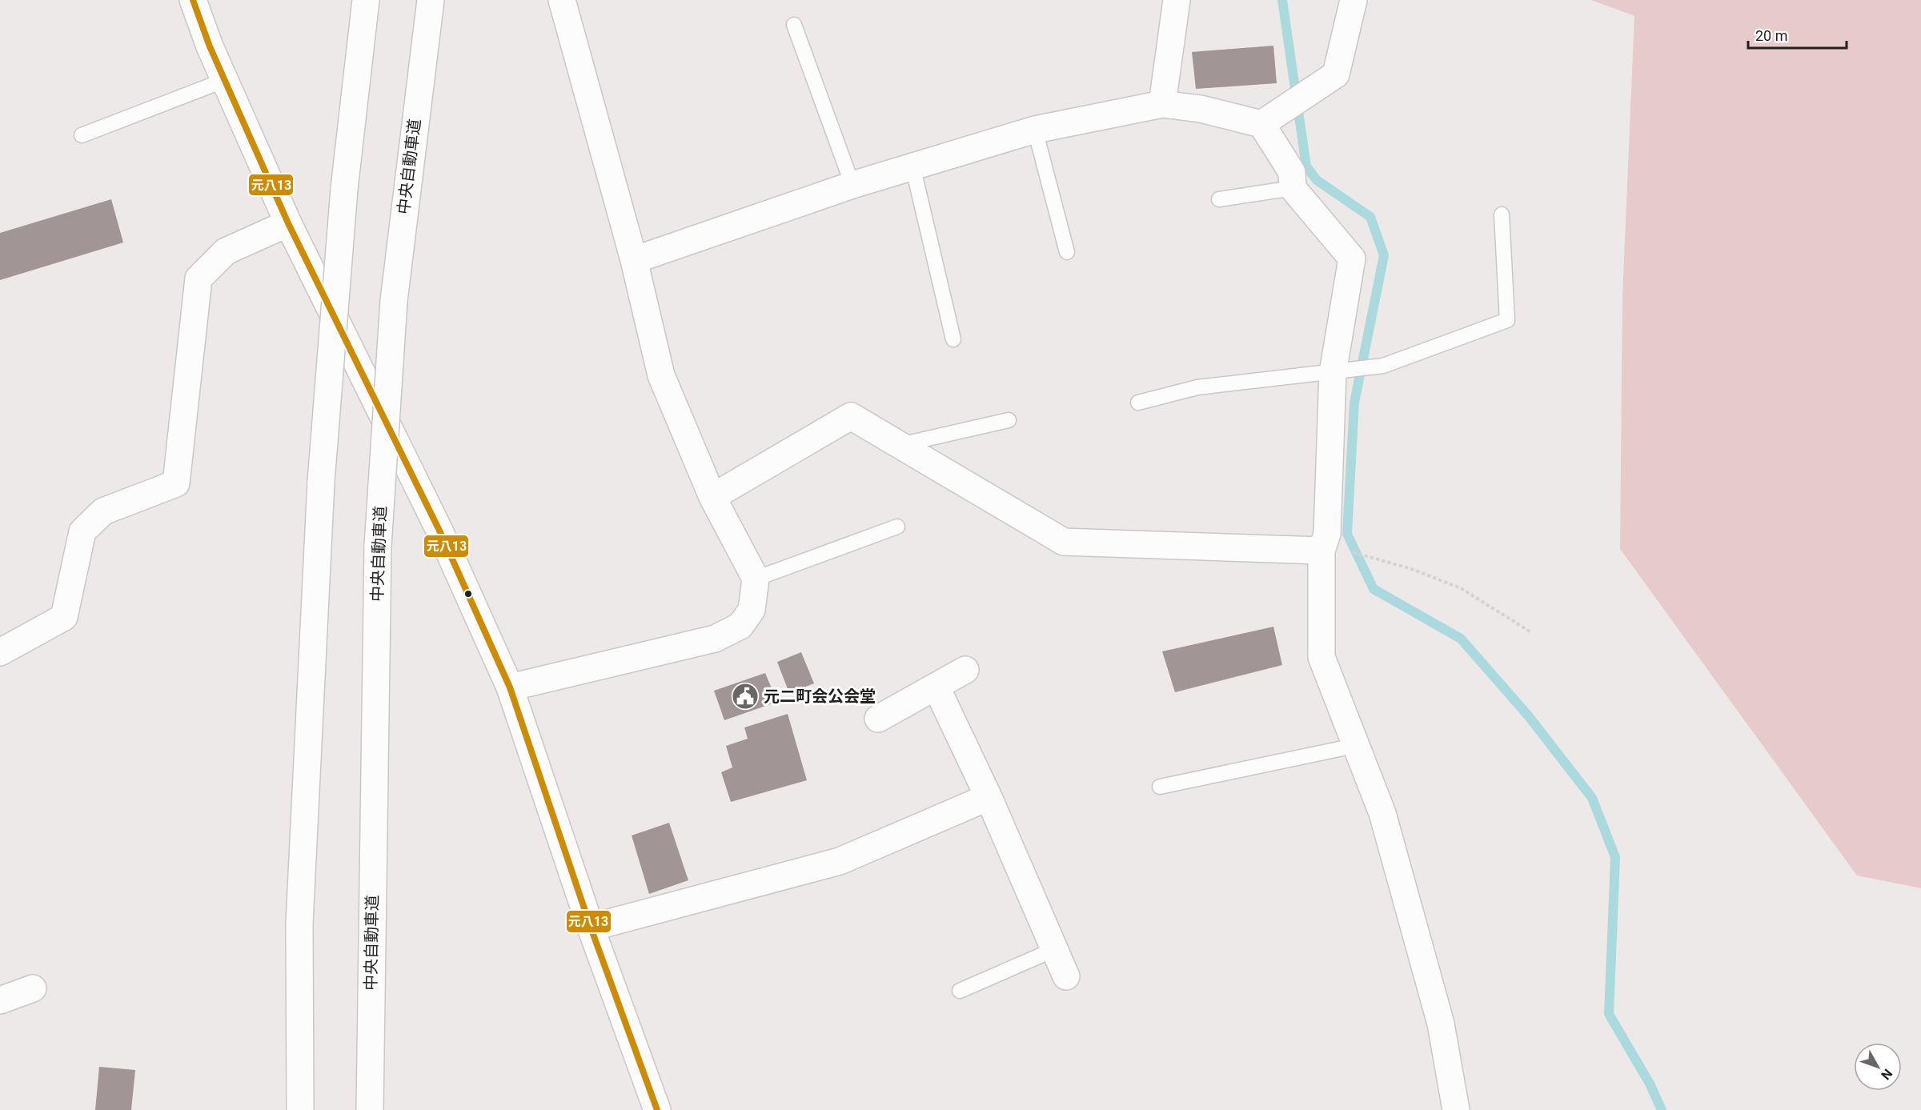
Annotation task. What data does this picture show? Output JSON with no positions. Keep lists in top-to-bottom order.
{
  "streets": {
    "main road": ["中央自動車道"]
  },
  "places": {
    "public building": ["元二町会公会堂"]
  },
  "lines": ["transit line 元八13"],
  "scale_bar": "20 m",
  "north": "bottom right"
}
